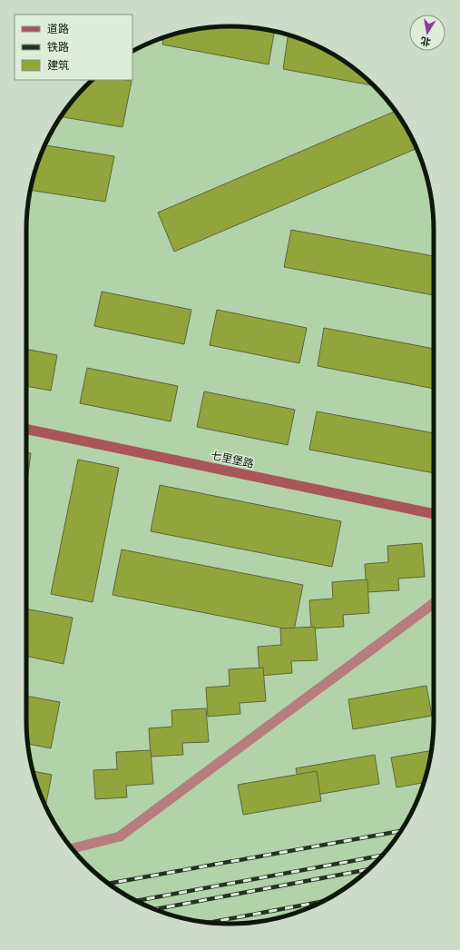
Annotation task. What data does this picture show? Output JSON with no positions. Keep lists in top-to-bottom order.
{
  "streets": {
    "main road": ["七里堡路"]
  },
  "legend": ["道路", "铁路", "建筑"],
  "north": "bottom"
}
